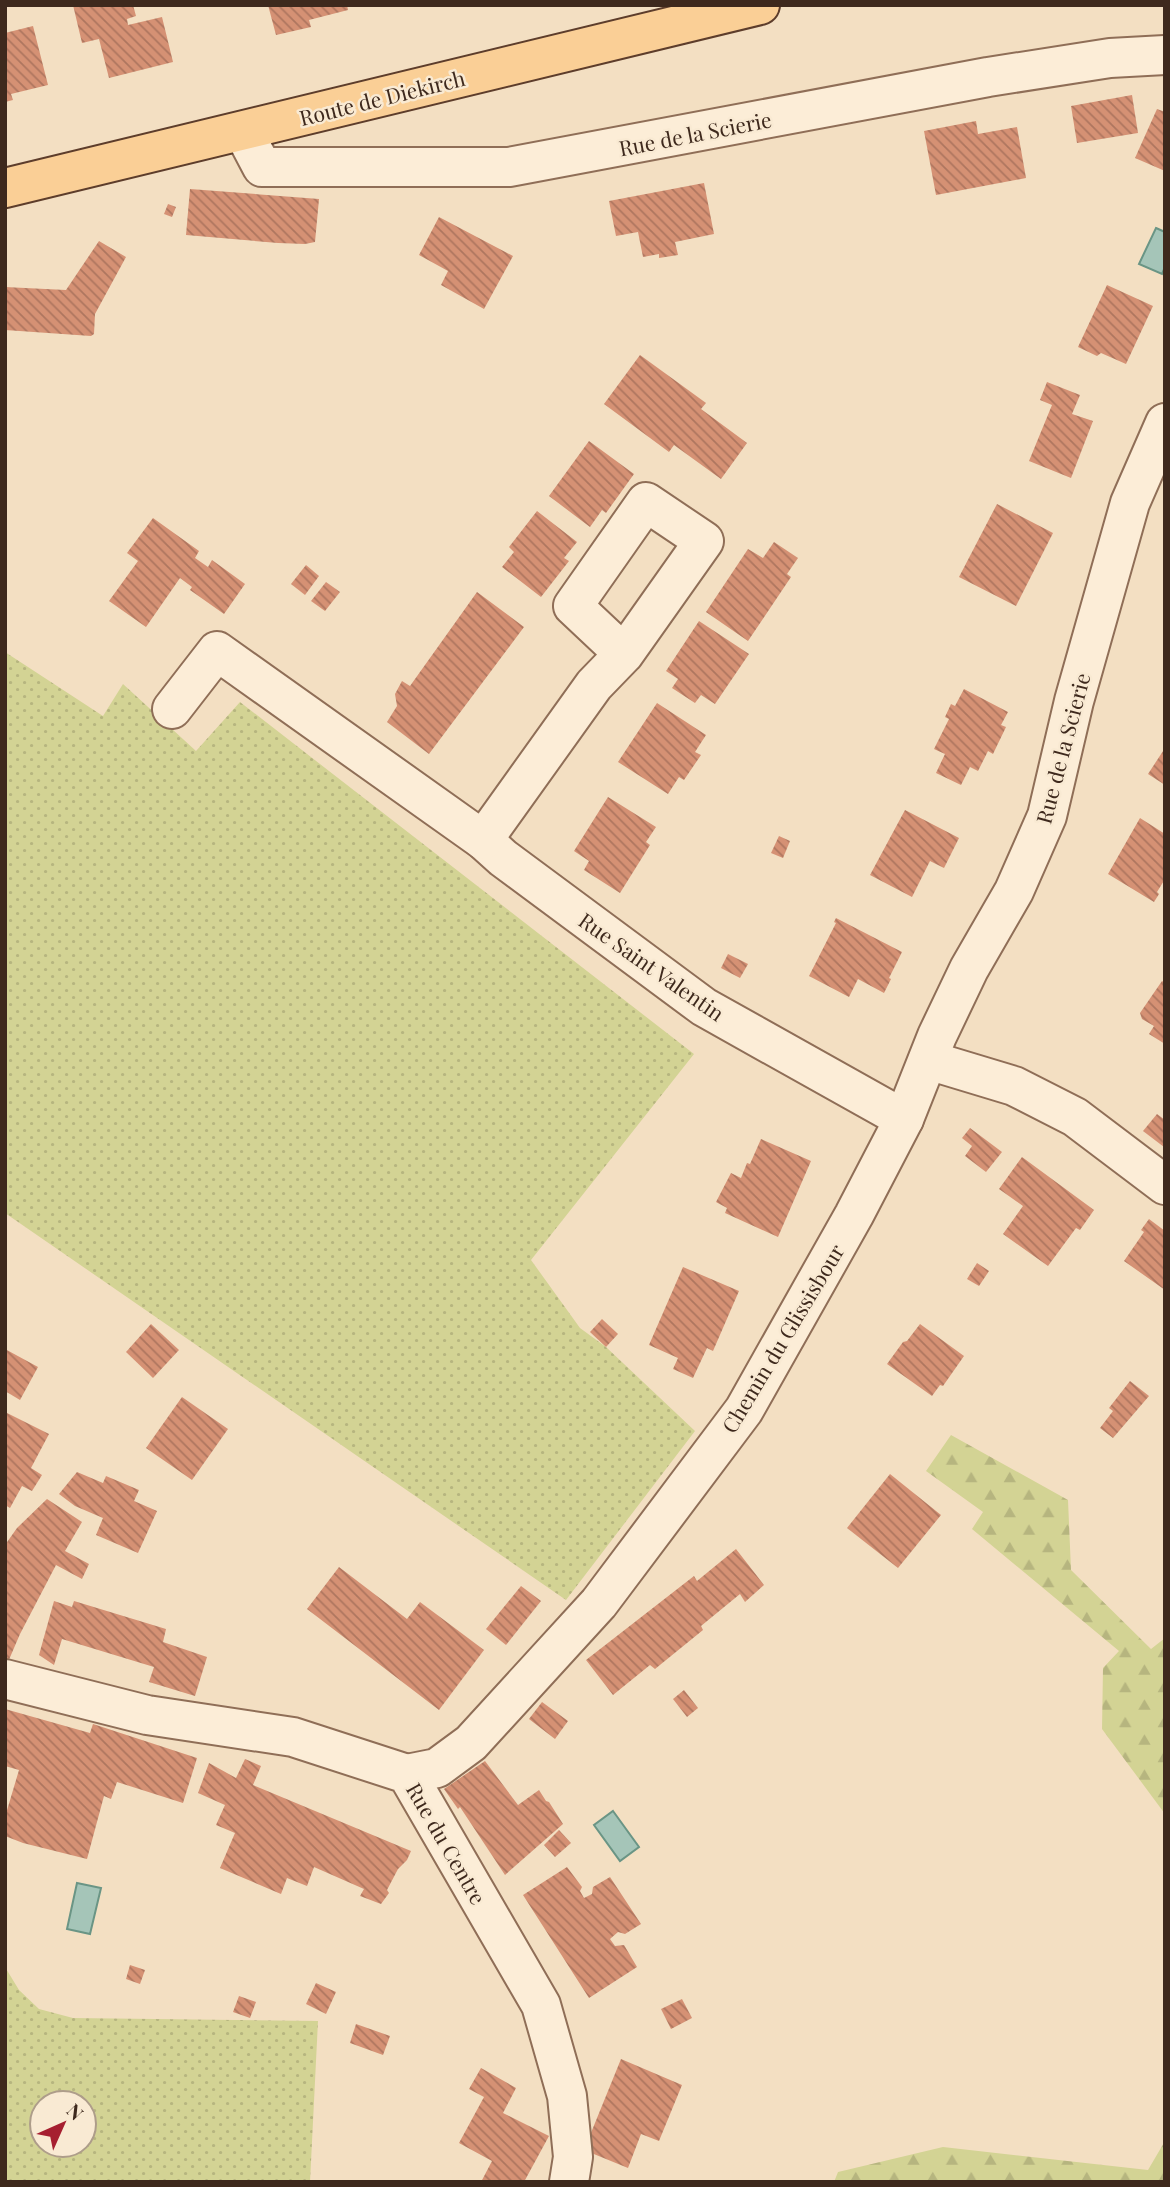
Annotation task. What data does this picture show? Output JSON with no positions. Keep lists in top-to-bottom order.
{
  "streets": {
    "main road": ["Route de Diekirch"],
    "street": [
      "Rue de la Scierie",
      "Rue Saint Valentin",
      "Chemin du Glissisbour",
      "Rue du Centre"
    ]
  },
  "crossings": [
    ["Route de Diekirch", "Rue de la Scierie"],
    ["Rue de la Scierie", "Chemin du Glissisbour"],
    ["Rue Saint Valentin", "Chemin du Glissisbour"],
    ["Chemin du Glissisbour", "Rue du Centre"]
  ],
  "north": "top right"
}
